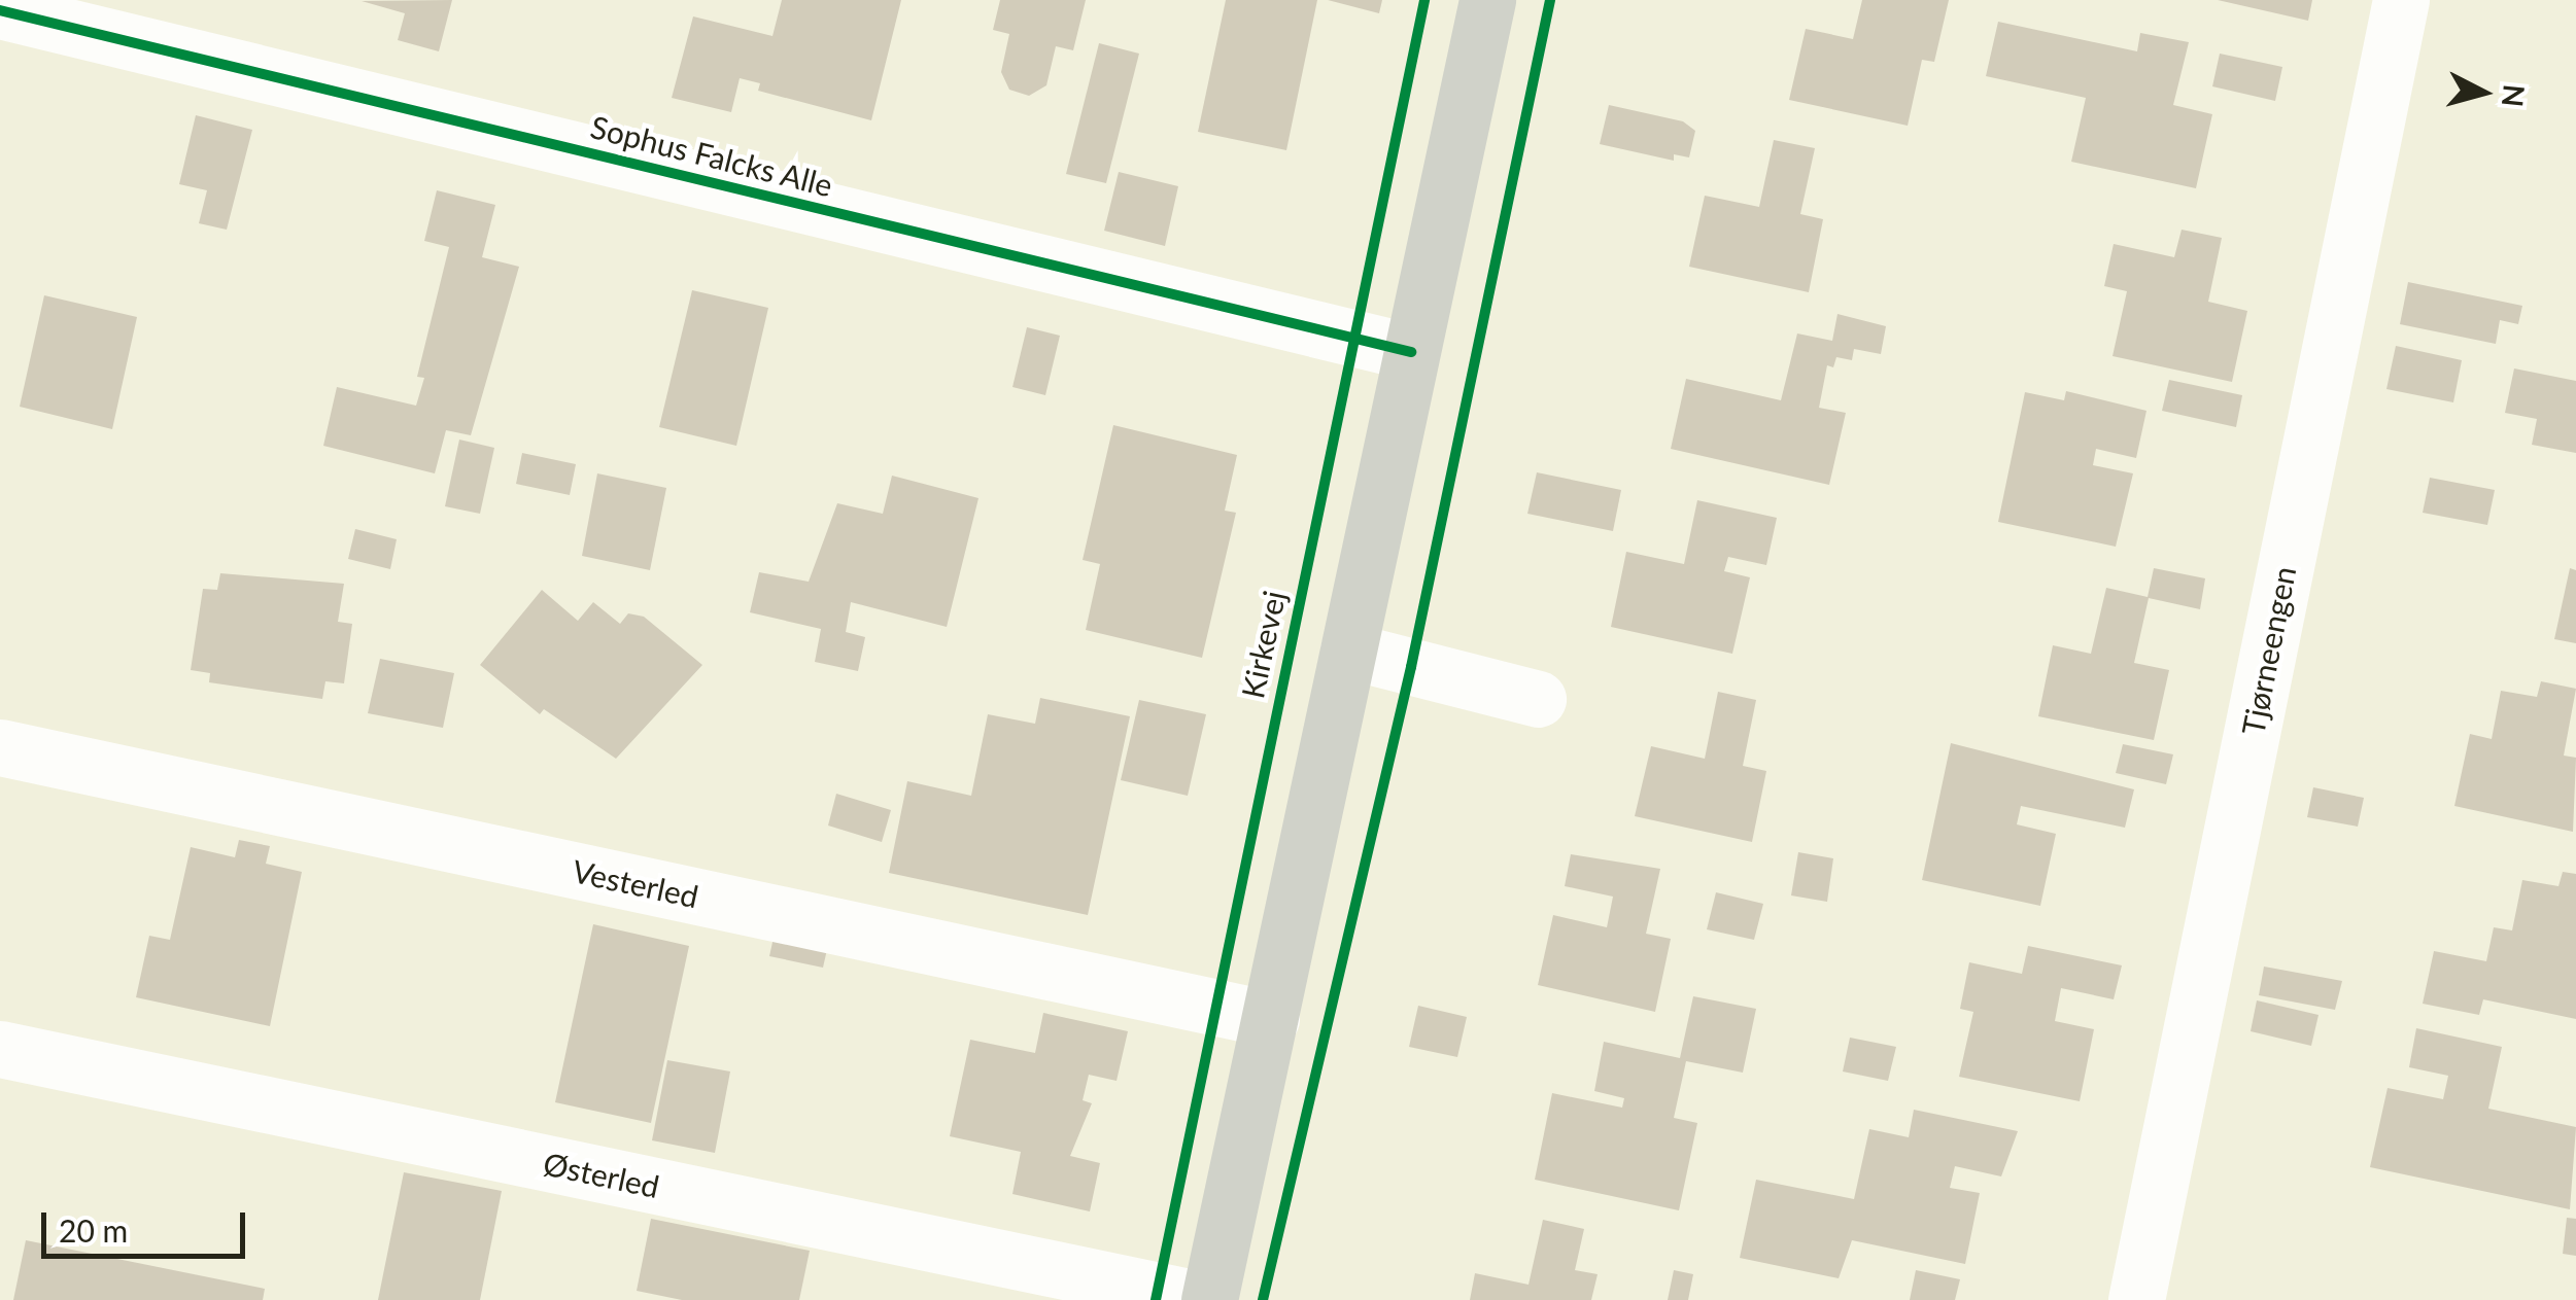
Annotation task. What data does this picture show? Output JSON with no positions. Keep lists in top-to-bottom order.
{
  "streets": {
    "street": [
      "Sophus Falcks Alle",
      "Tjørneengen",
      "Vesterled",
      "Østerled"
    ],
    "cycle path": ["Kirkevej"]
  },
  "scale_bar": "20 m",
  "north": "right"
}
